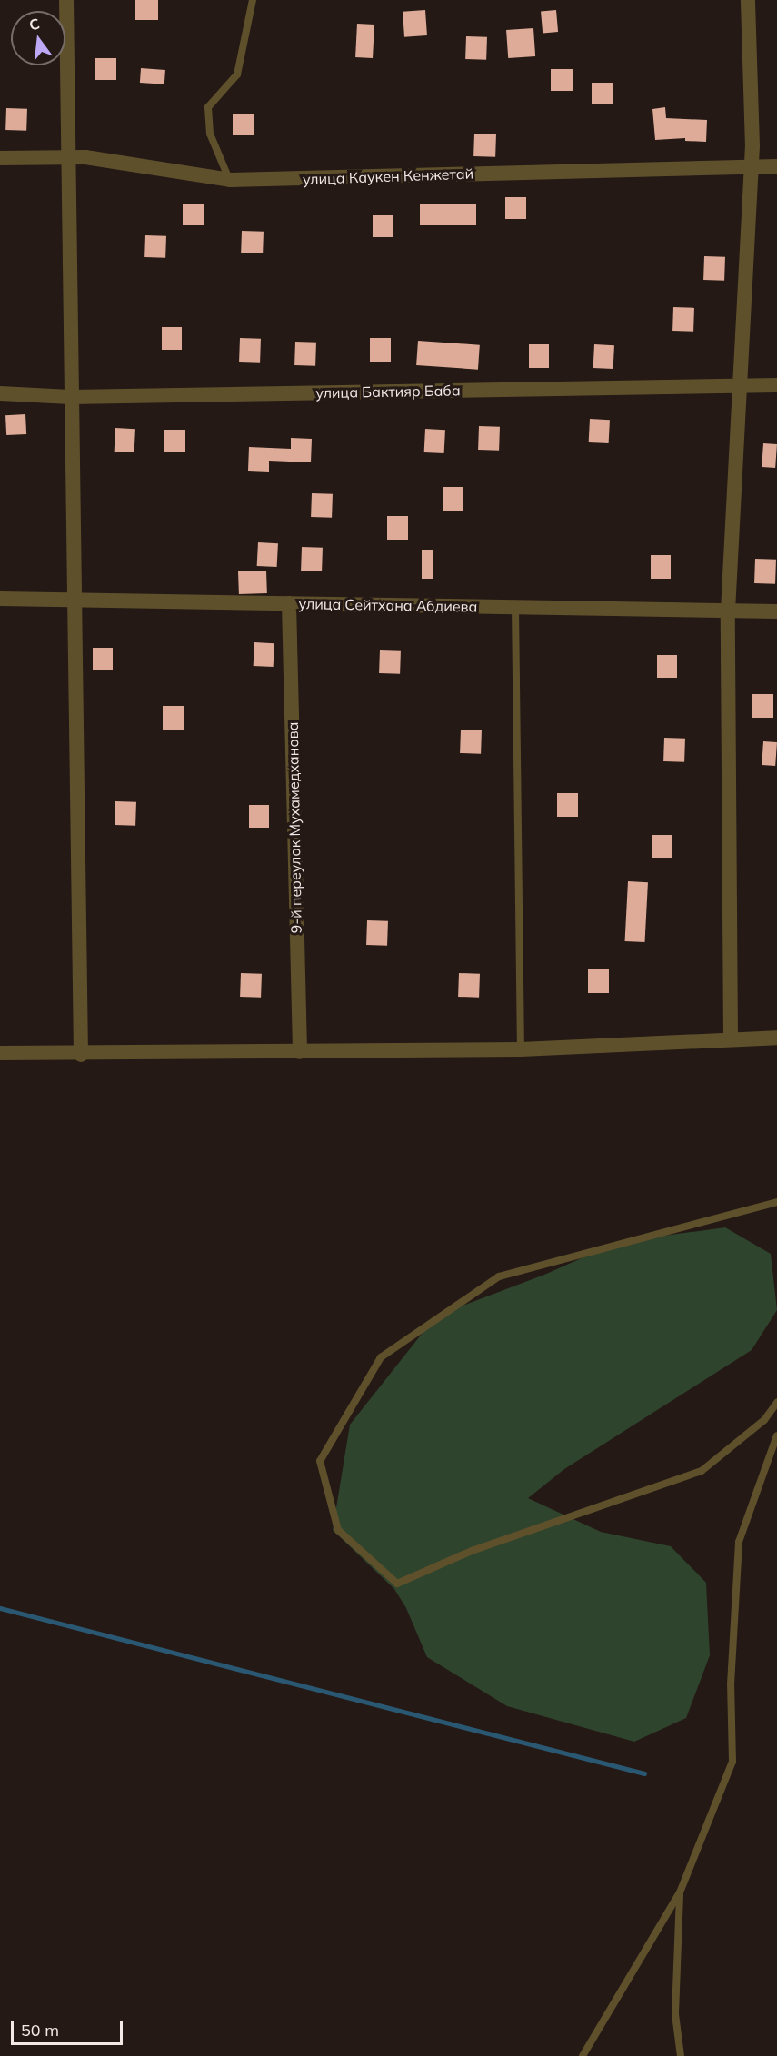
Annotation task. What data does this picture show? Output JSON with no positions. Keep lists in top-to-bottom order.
{
  "streets": {
    "street": [
      "улица Каукен Кенжетай",
      "улица Бактияр Баба",
      "улица Сейтхана Абдиева",
      "9-й переулок Мухамедханова"
    ]
  },
  "crossings": [
    ["улица Сейтхана Абдиева", "9-й переулок Мухамедханова"]
  ],
  "scale_bar": "50 m",
  "north": "top"
}
